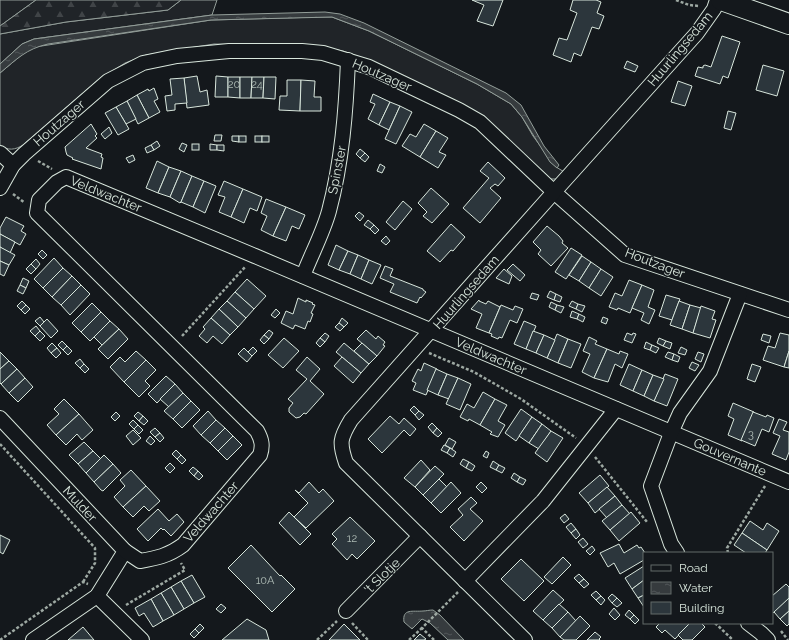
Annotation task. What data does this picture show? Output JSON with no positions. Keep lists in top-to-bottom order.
{
  "streets": {
    "street": [
      "Huurlingsedam",
      "Houtzager",
      "Spinster",
      "Veldwachter",
      "Gouvernante",
      "Mulder",
      "'t Slotje"
    ]
  },
  "crossings": [
    ["Huurlingsedam", "Houtzager"],
    ["Huurlingsedam", "Veldwachter"],
    ["Huurlingsedam", "'t Slotje"],
    ["Houtzager", "Spinster"],
    ["Spinster", "Veldwachter"],
    ["Veldwachter", "Gouvernante"],
    ["Veldwachter", "Mulder"]
  ],
  "house_numbers": [
    "20",
    "24",
    "3",
    "12",
    "10A"
  ],
  "legend": ["Road", "Water", "Building"]
}
